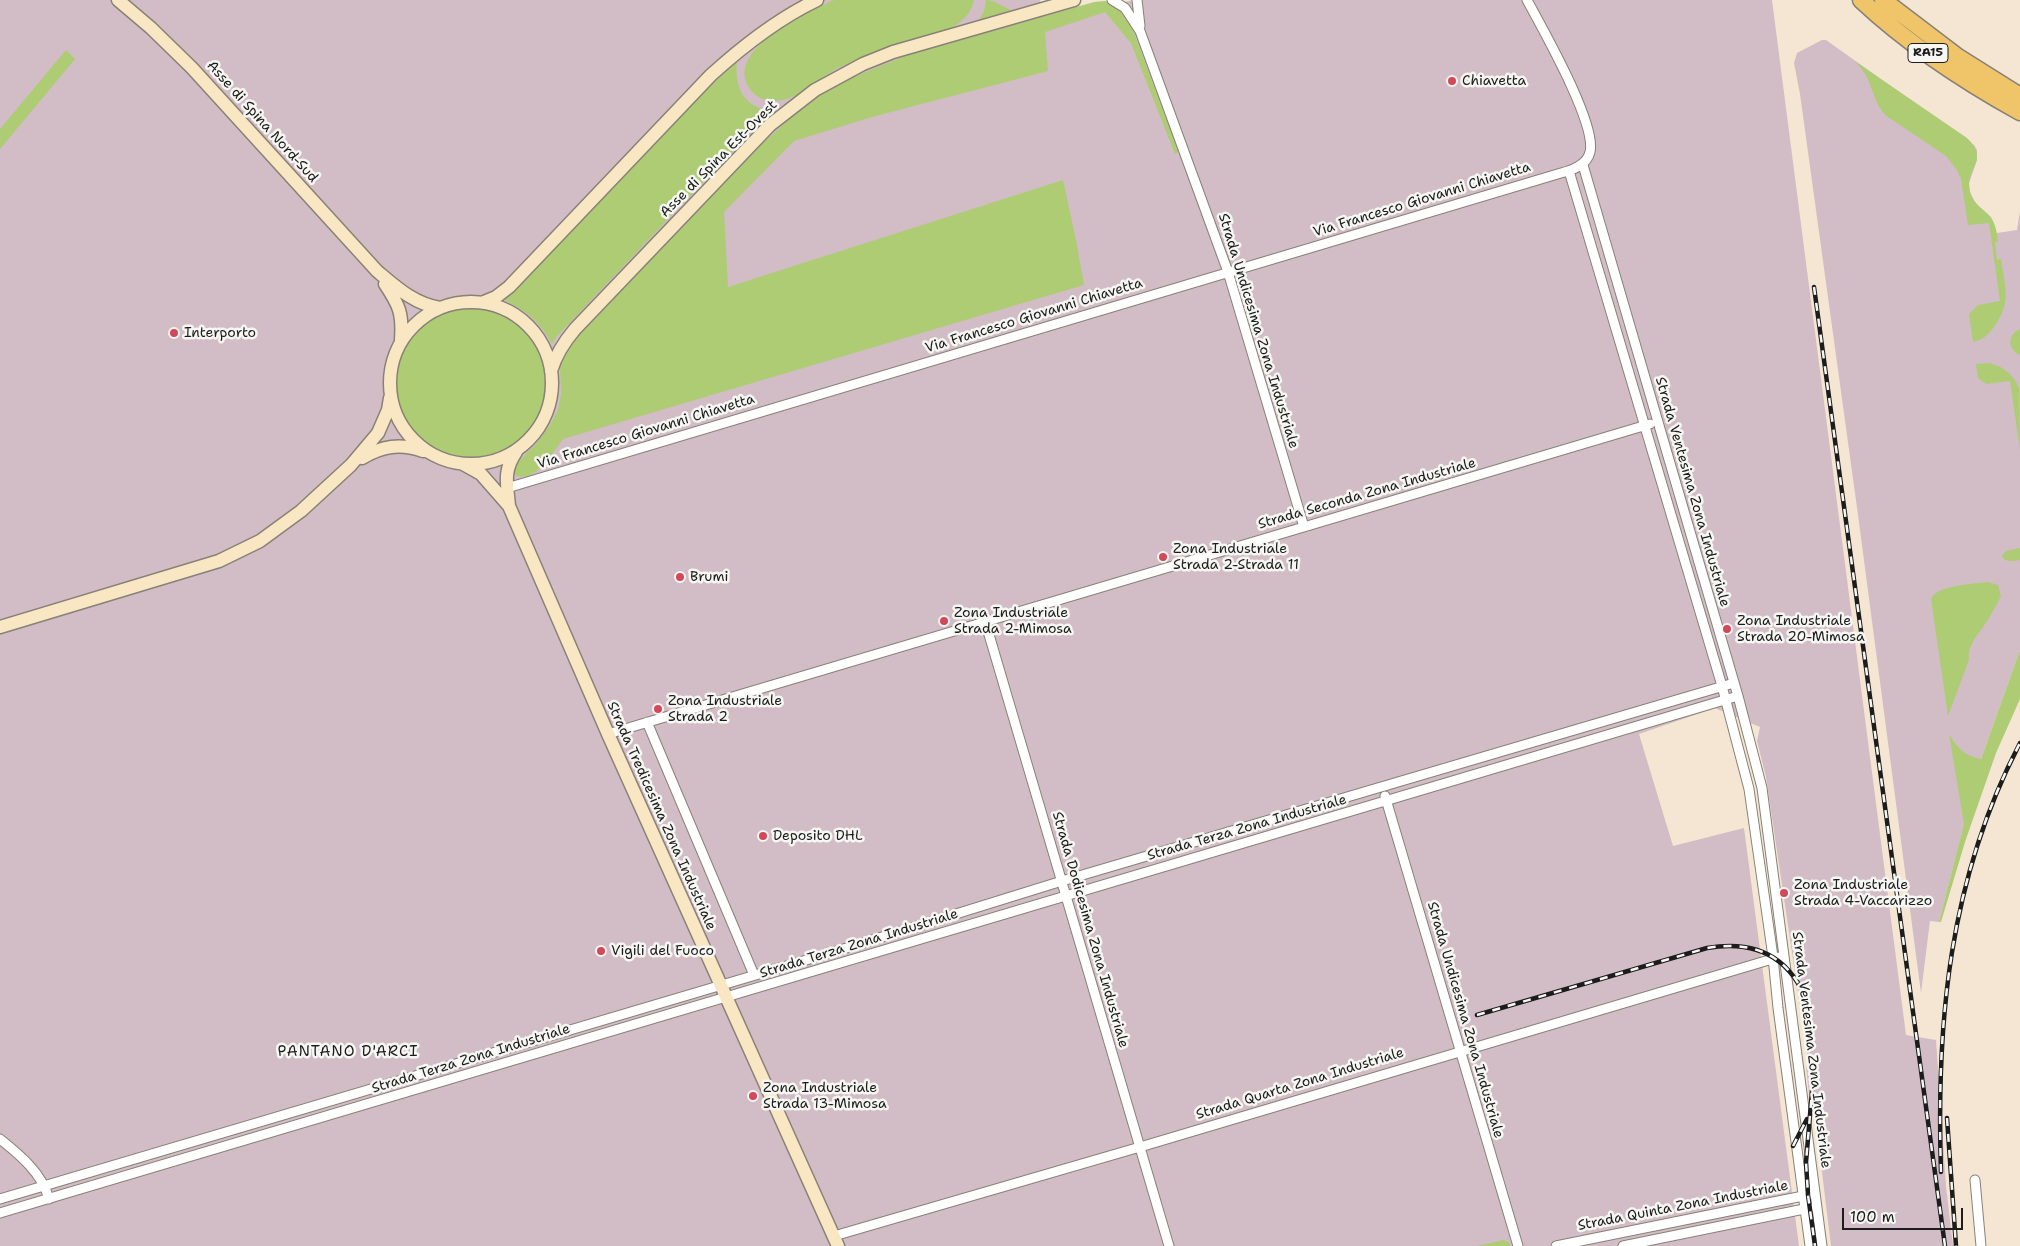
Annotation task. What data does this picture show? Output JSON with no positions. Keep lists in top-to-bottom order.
{
  "streets": {
    "highway": ["RA15"],
    "main road": ["Asse di Spina Nord-Sud", "Asse di Spina Est-Ovest", "Strada Tredicesima Zona Industriale"],
    "street": [
      "Via Francesco Giovanni Chiavetta",
      "Strada Undicesima Zona Industriale",
      "Strada Ventesima Zona Industriale",
      "Strada Seconda Zona Industriale",
      "Strada Terza Zona Industriale",
      "Strada Dodicesima Zona Industriale",
      "Strada Quarta Zona Industriale",
      "Strada Quinta Zona Industriale"
    ]
  },
  "crossings": [
    ["Via Francesco Giovanni Chiavetta", "Strada Undicesima Zona Industriale"],
    ["Via Francesco Giovanni Chiavetta", "Strada Ventesima Zona Industriale"],
    ["Strada Undicesima Zona Industriale", "Strada Seconda Zona Industriale"],
    ["Strada Undicesima Zona Industriale", "Strada Terza Zona Industriale"],
    ["Strada Undicesima Zona Industriale", "Strada Quarta Zona Industriale"],
    ["Strada Ventesima Zona Industriale", "Strada Seconda Zona Industriale"],
    ["Strada Ventesima Zona Industriale", "Strada Terza Zona Industriale"],
    ["Strada Ventesima Zona Industriale", "Strada Quarta Zona Industriale"],
    ["Strada Ventesima Zona Industriale", "Strada Quinta Zona Industriale"],
    ["Strada Seconda Zona Industriale", "Strada Tredicesima Zona Industriale"],
    ["Strada Seconda Zona Industriale", "Strada Dodicesima Zona Industriale"],
    ["Strada Tredicesima Zona Industriale", "Strada Terza Zona Industriale"],
    ["Strada Tredicesima Zona Industriale", "Strada Quarta Zona Industriale"],
    ["Strada Terza Zona Industriale", "Strada Dodicesima Zona Industriale"],
    ["Strada Dodicesima Zona Industriale", "Strada Quarta Zona Industriale"]
  ],
  "districts": ["PANTANO D'ARCI"],
  "places": [
    "Chiavetta",
    "Interporto",
    "Zona Industriale Strada 2-Strada 11",
    "Brumi",
    "Zona Industriale Strada 2-Mimosa",
    "Zona Industriale Strada 20-Mimosa",
    "Zona Industriale Strada 2",
    "Deposito DHL",
    "Zona Industriale Strada 4-Vaccarizzo",
    "Vigili del Fuoco",
    "Zona Industriale Strada 13-Mimosa"
  ],
  "scale_bar": "100 m"
}
